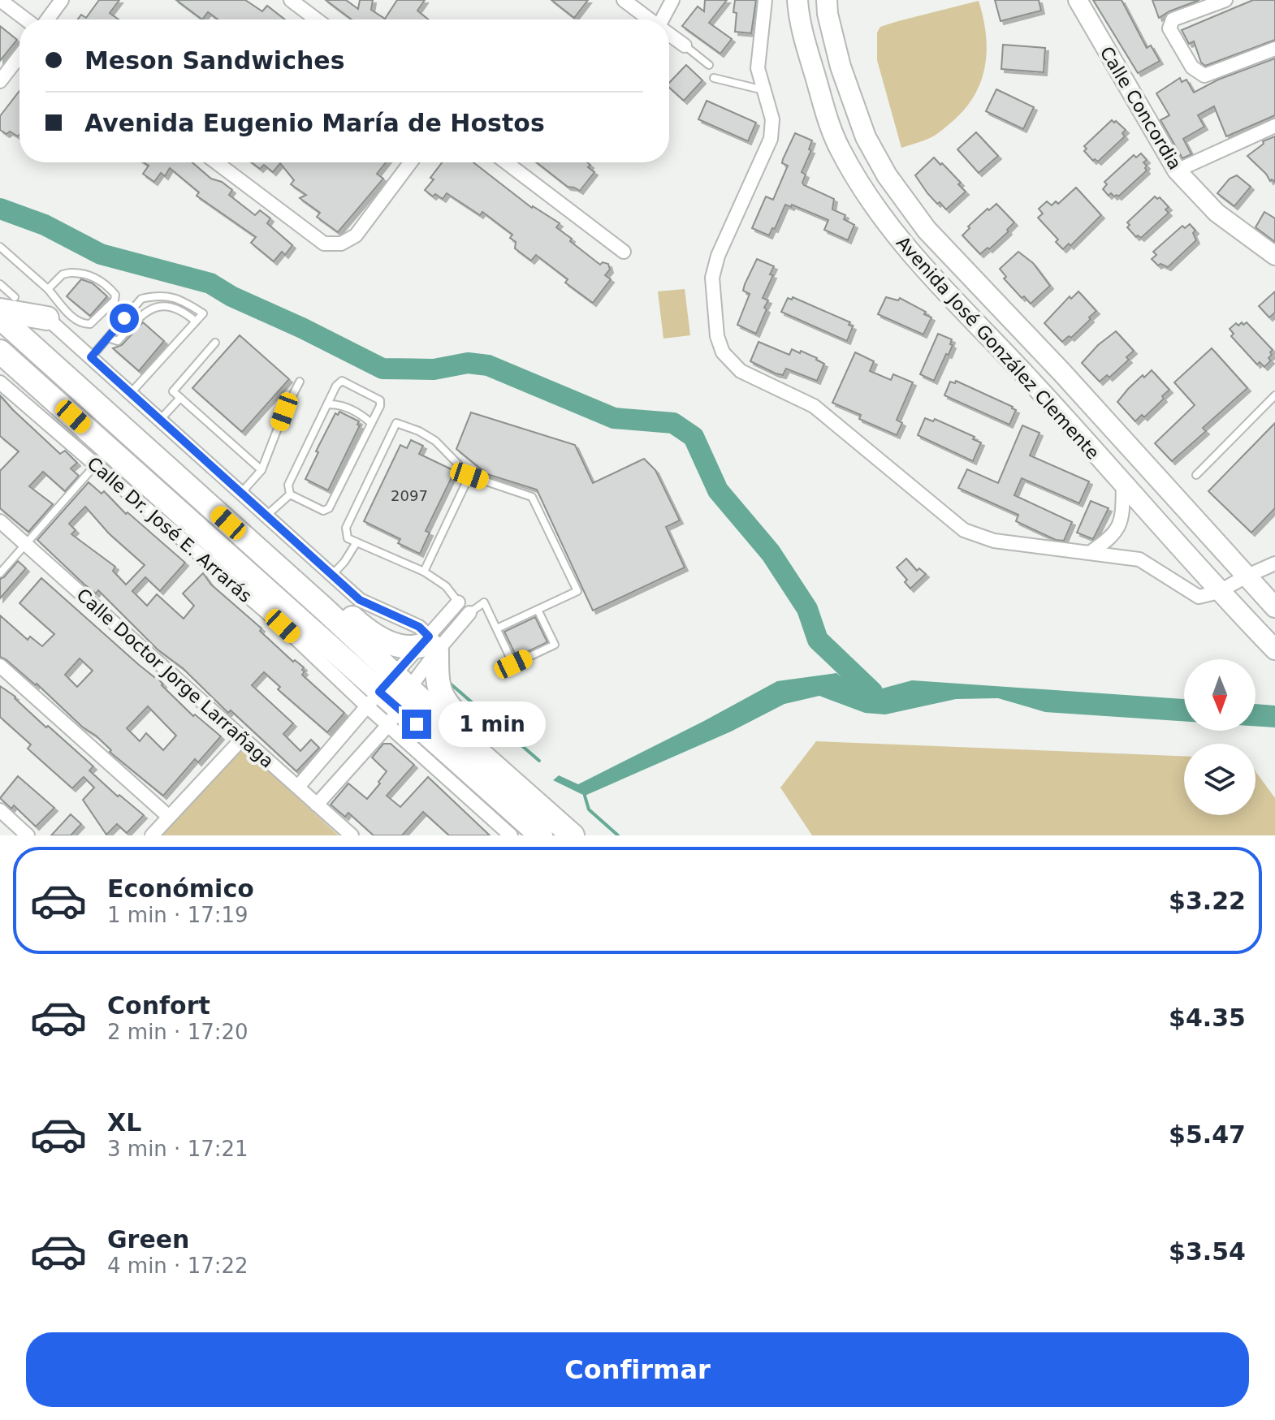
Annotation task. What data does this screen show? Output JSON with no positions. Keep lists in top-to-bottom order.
{
  "streets": {
    "main road": ["Avenida José González Clemente"],
    "street": ["Calle Concordia", "Calle Dr. José E. Arrarás", "Calle Doctor Jorge Larrañaga"]
  },
  "house_numbers": ["2097"],
  "north": "bottom",
  "page": {
    "banner": ["Meson Sandwiches", "Avenida Eugenio María de Hostos"],
    "bubble": "1 min",
    "list": [
      {
        "name": "Económico",
        "note": "1 min · 17:19",
        "value": "$3.22"
      },
      {
        "name": "Confort",
        "note": "2 min · 17:20",
        "value": "$4.35"
      },
      {
        "name": "XL",
        "note": "3 min · 17:21",
        "value": "$5.47"
      },
      {
        "name": "Green",
        "note": "4 min · 17:22",
        "value": "$3.54"
      }
    ],
    "buttons": "Confirmar"
  }
}
